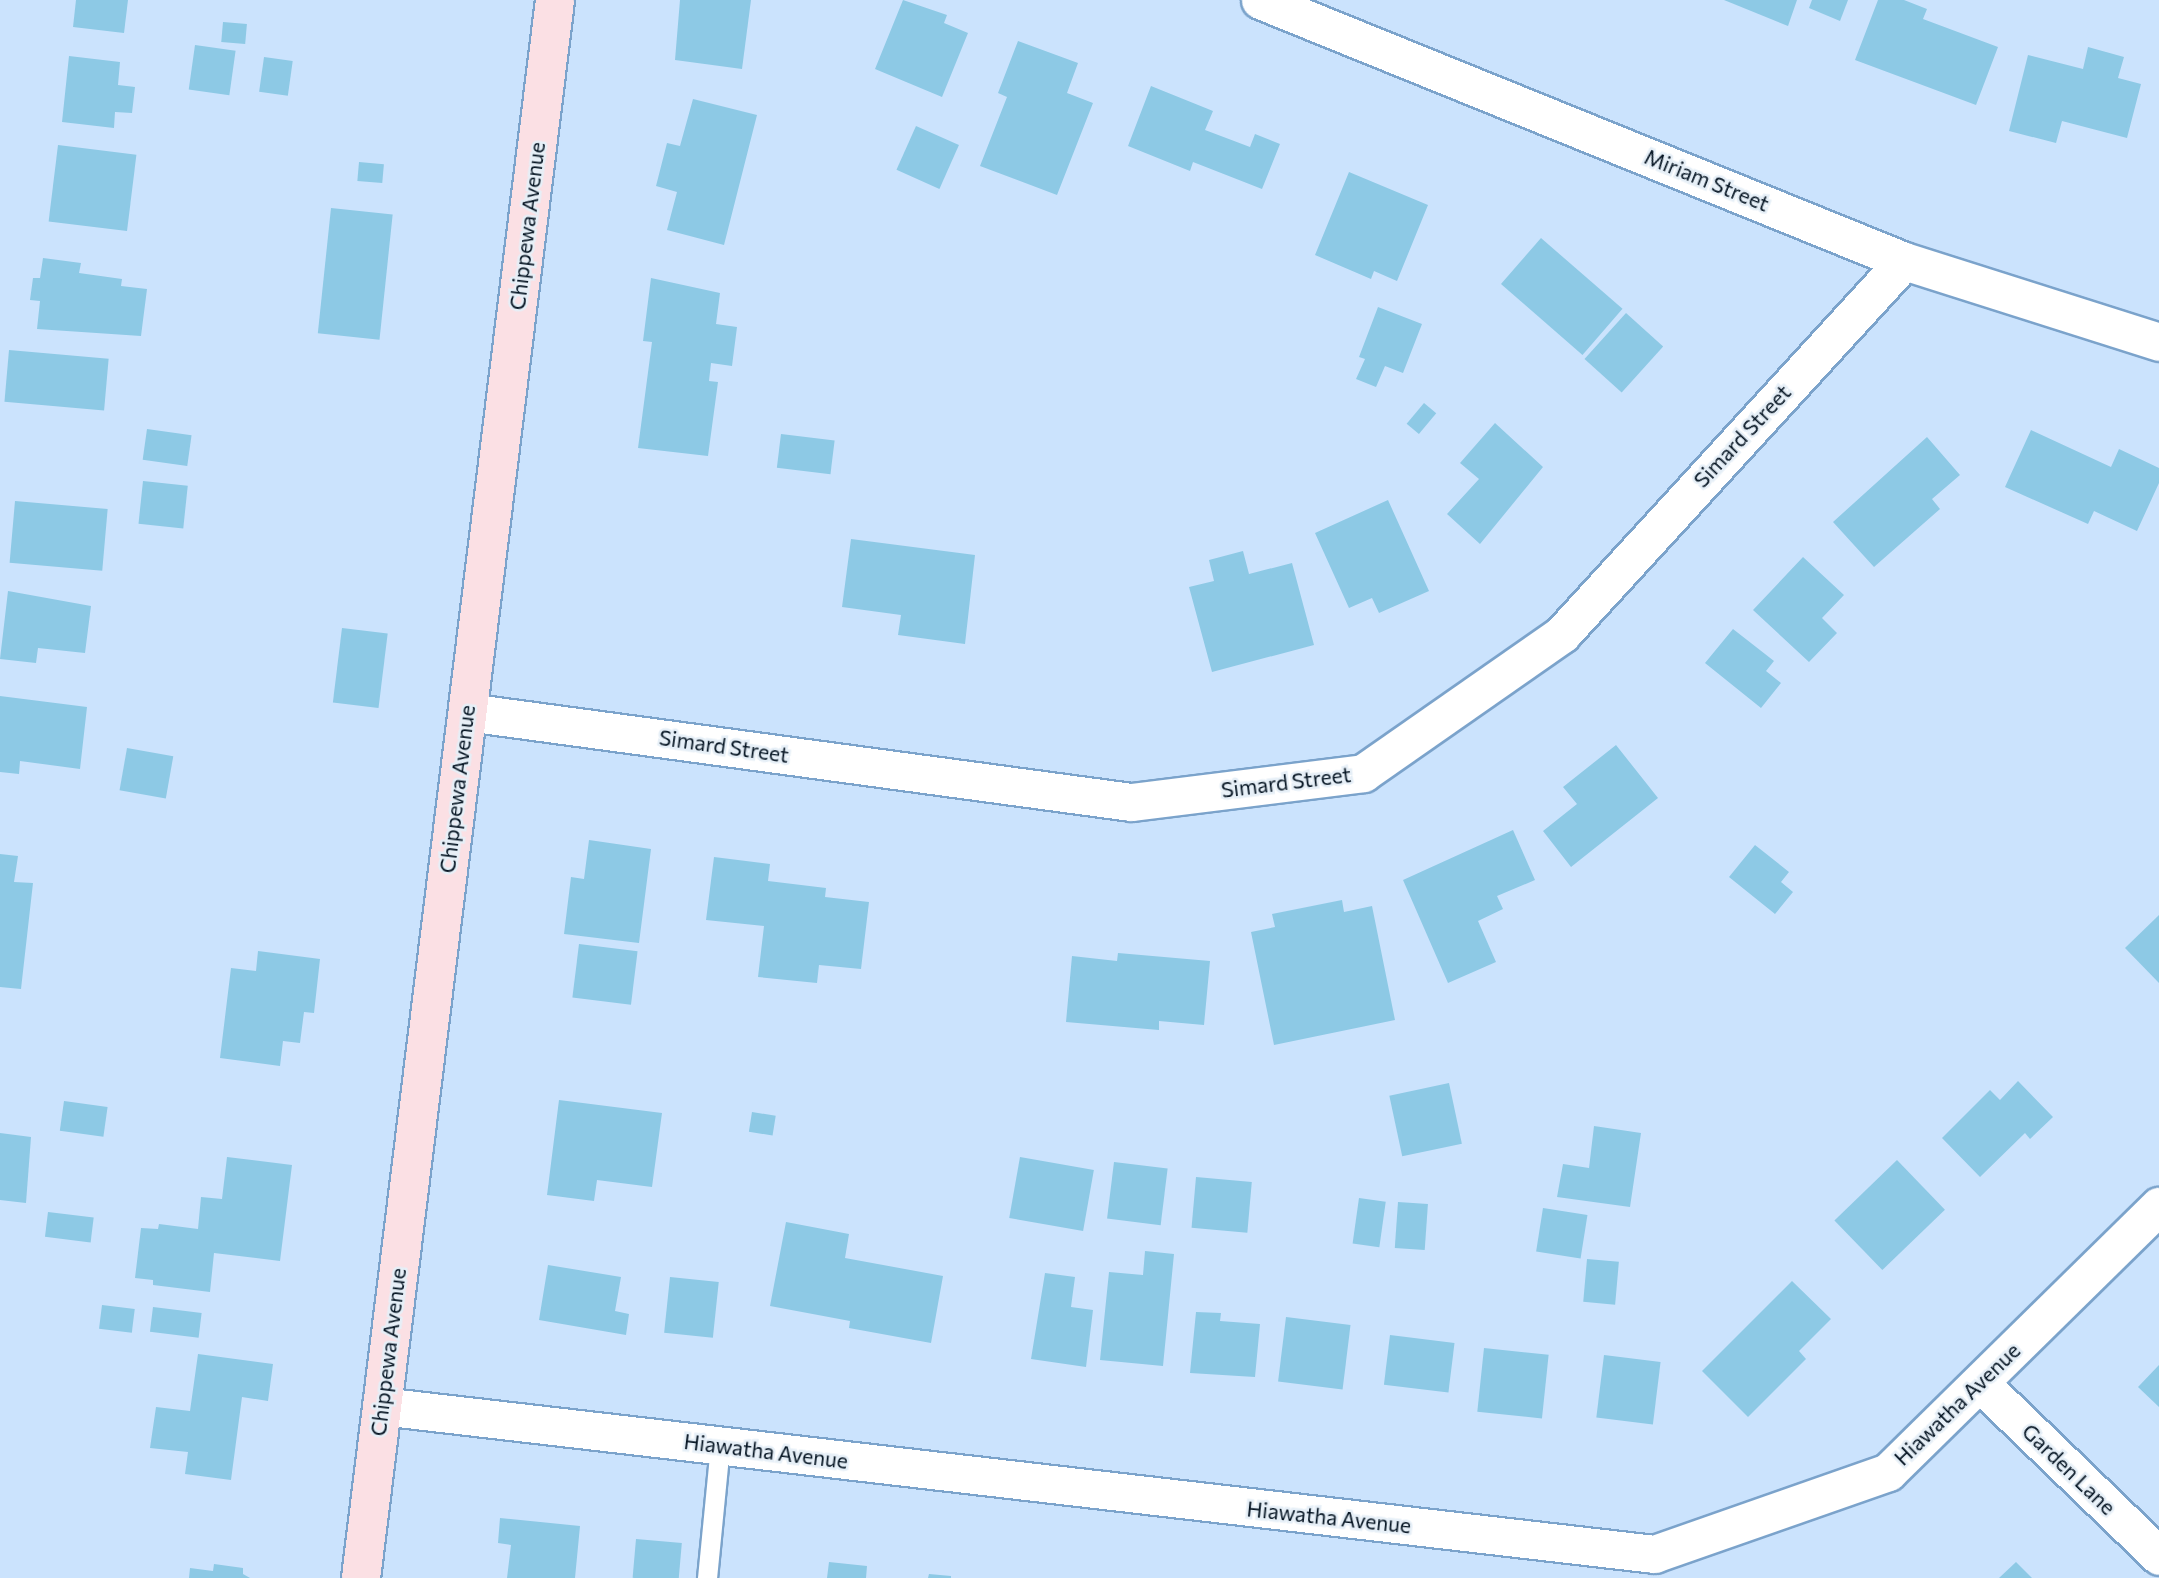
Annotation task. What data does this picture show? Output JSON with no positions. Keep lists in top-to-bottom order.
{
  "streets": {
    "street": [
      "Miriam Street",
      "Chippewa Avenue",
      "Simard Street",
      "Hiawatha Avenue",
      "Garden Lane"
    ]
  },
  "crossings": [
    ["Miriam Street", "Simard Street"],
    ["Chippewa Avenue", "Simard Street"],
    ["Chippewa Avenue", "Hiawatha Avenue"],
    ["Hiawatha Avenue", "Garden Lane"]
  ]
}
